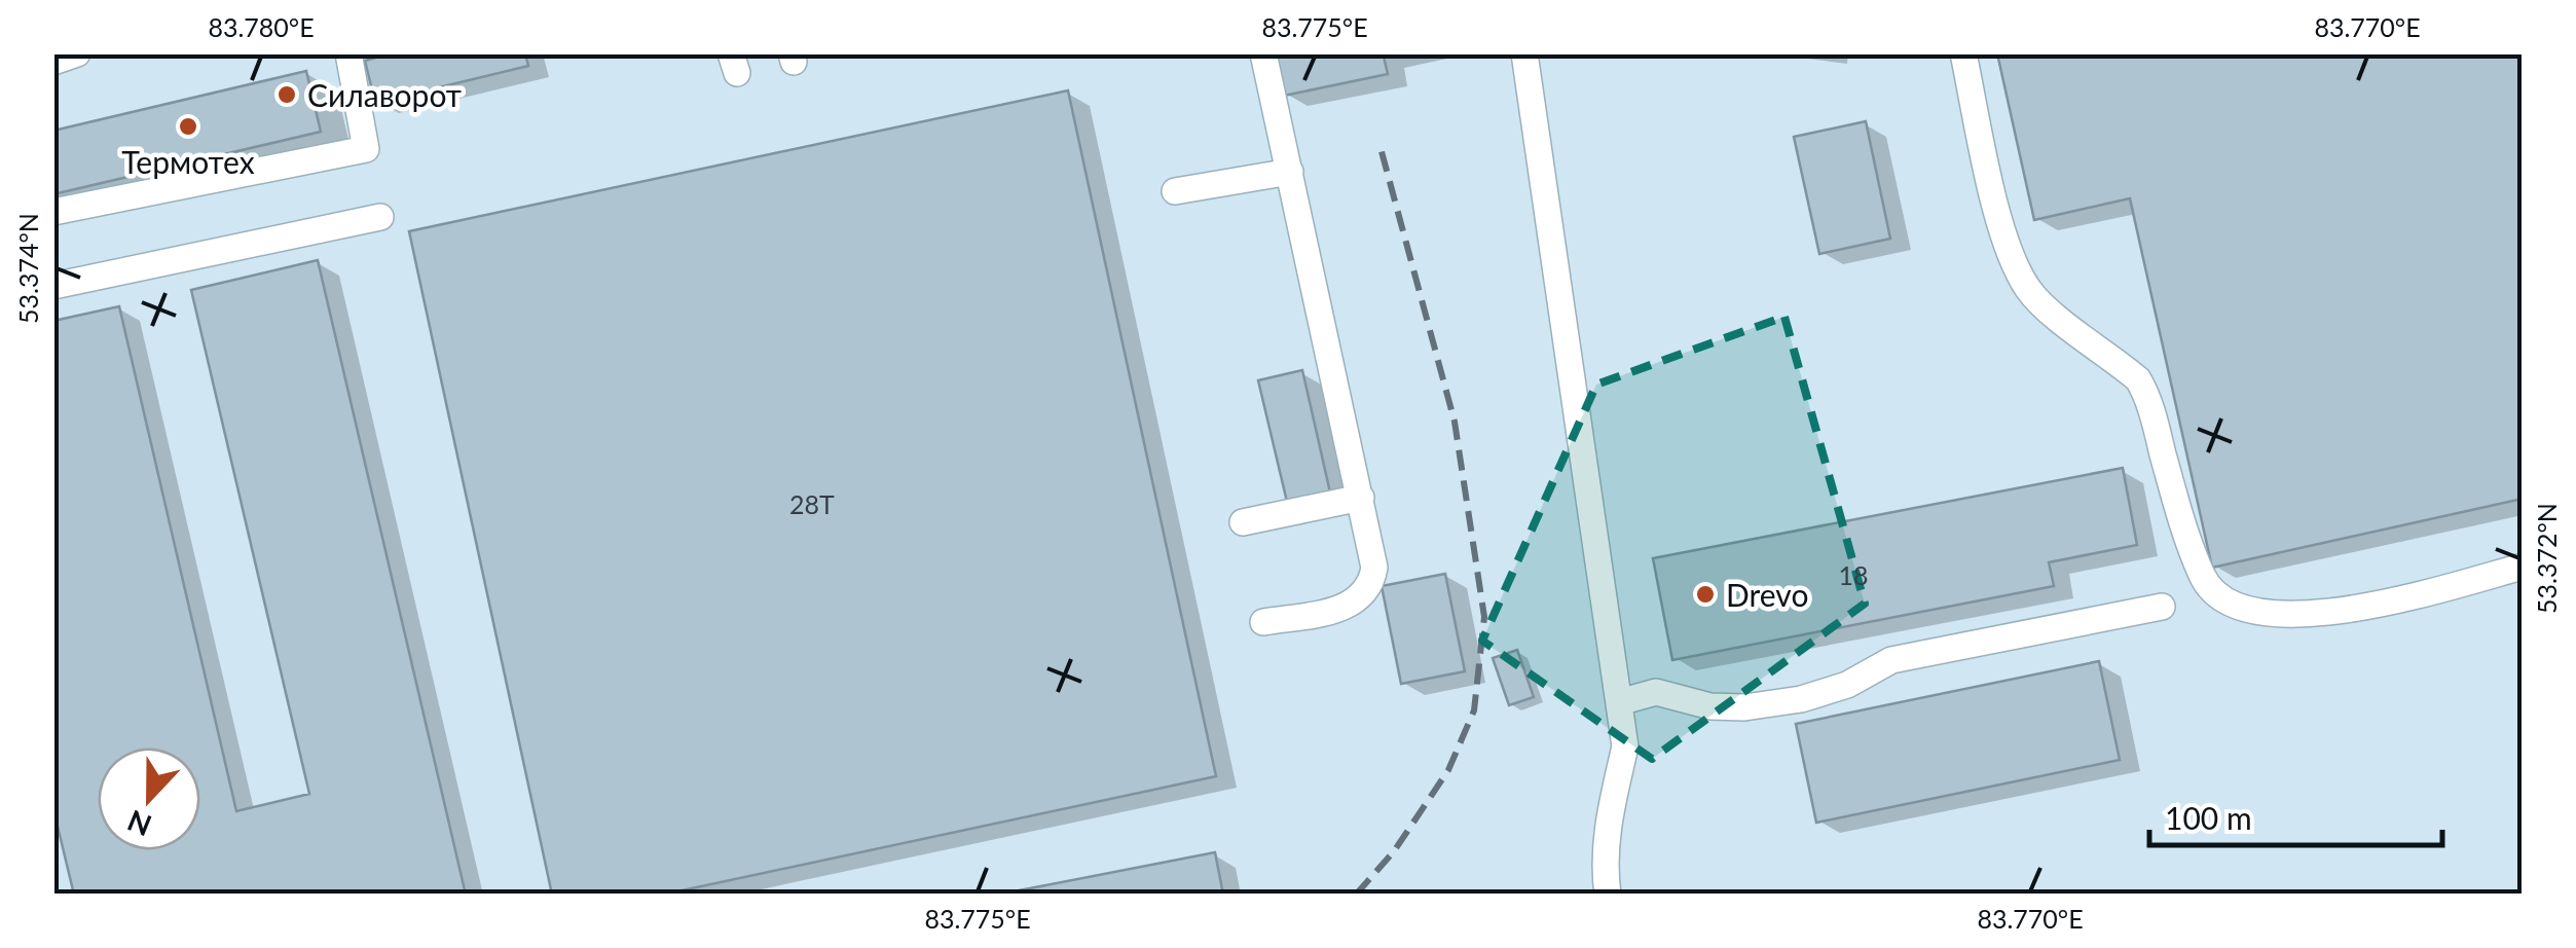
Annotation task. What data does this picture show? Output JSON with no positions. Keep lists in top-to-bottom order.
{
  "places": ["Силаворот", "Термотех", "Drevo"],
  "house_numbers": ["28Т", "18"],
  "scale_bar": "100 m",
  "north": "bottom",
  "coordinates": [
    "83.780°E",
    "83.775°E",
    "83.770°E",
    "53.374°N",
    "53.372°N"
  ]
}
